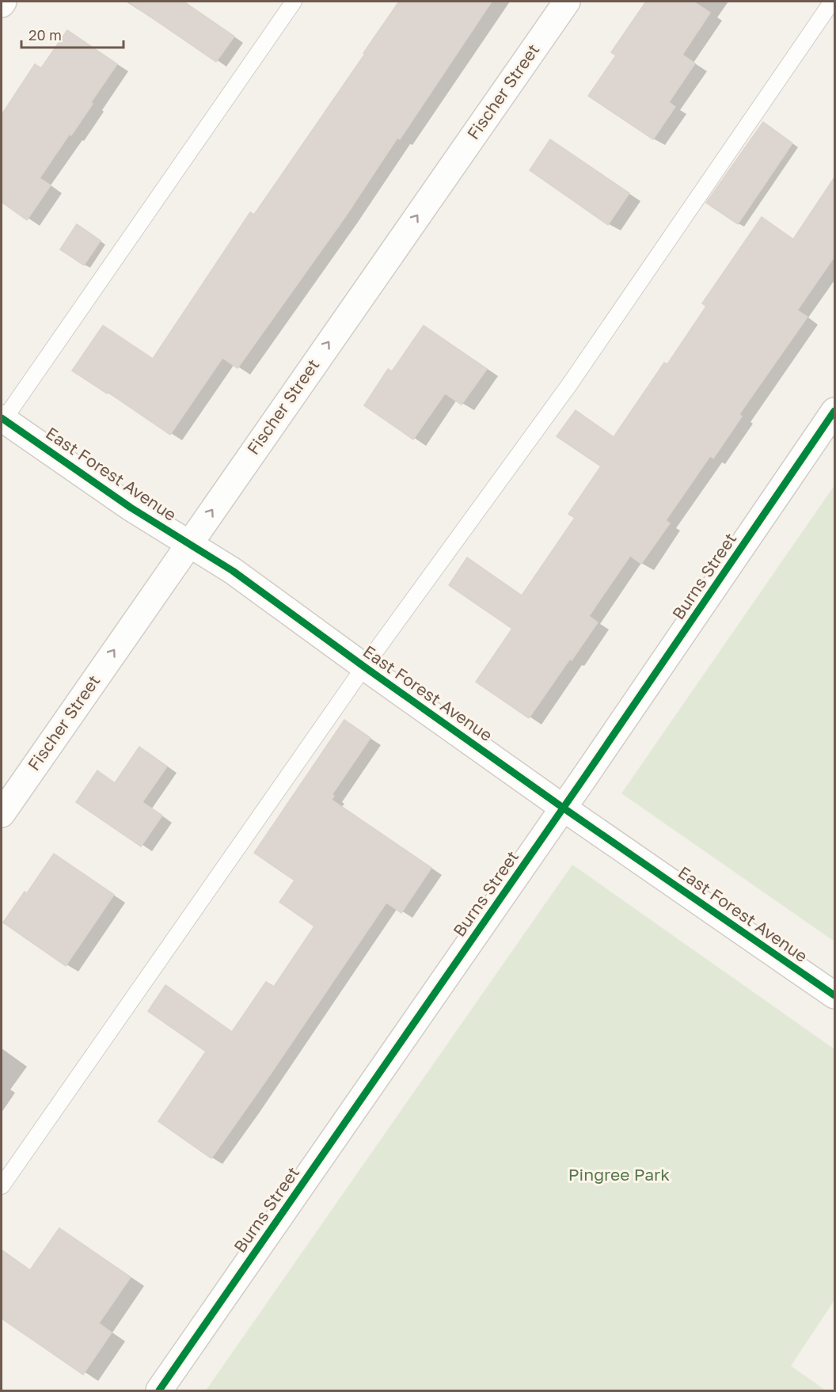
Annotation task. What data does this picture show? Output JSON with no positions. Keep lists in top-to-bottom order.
{
  "streets": {
    "street": ["Fischer Street", "East Forest Avenue", "Burns Street"]
  },
  "crossings": [
    ["Fischer Street", "East Forest Avenue"],
    ["East Forest Avenue", "Burns Street"]
  ],
  "one_way": ["Fischer Street"],
  "parks": ["Pingree Park"],
  "scale_bar": "20 m"
}
